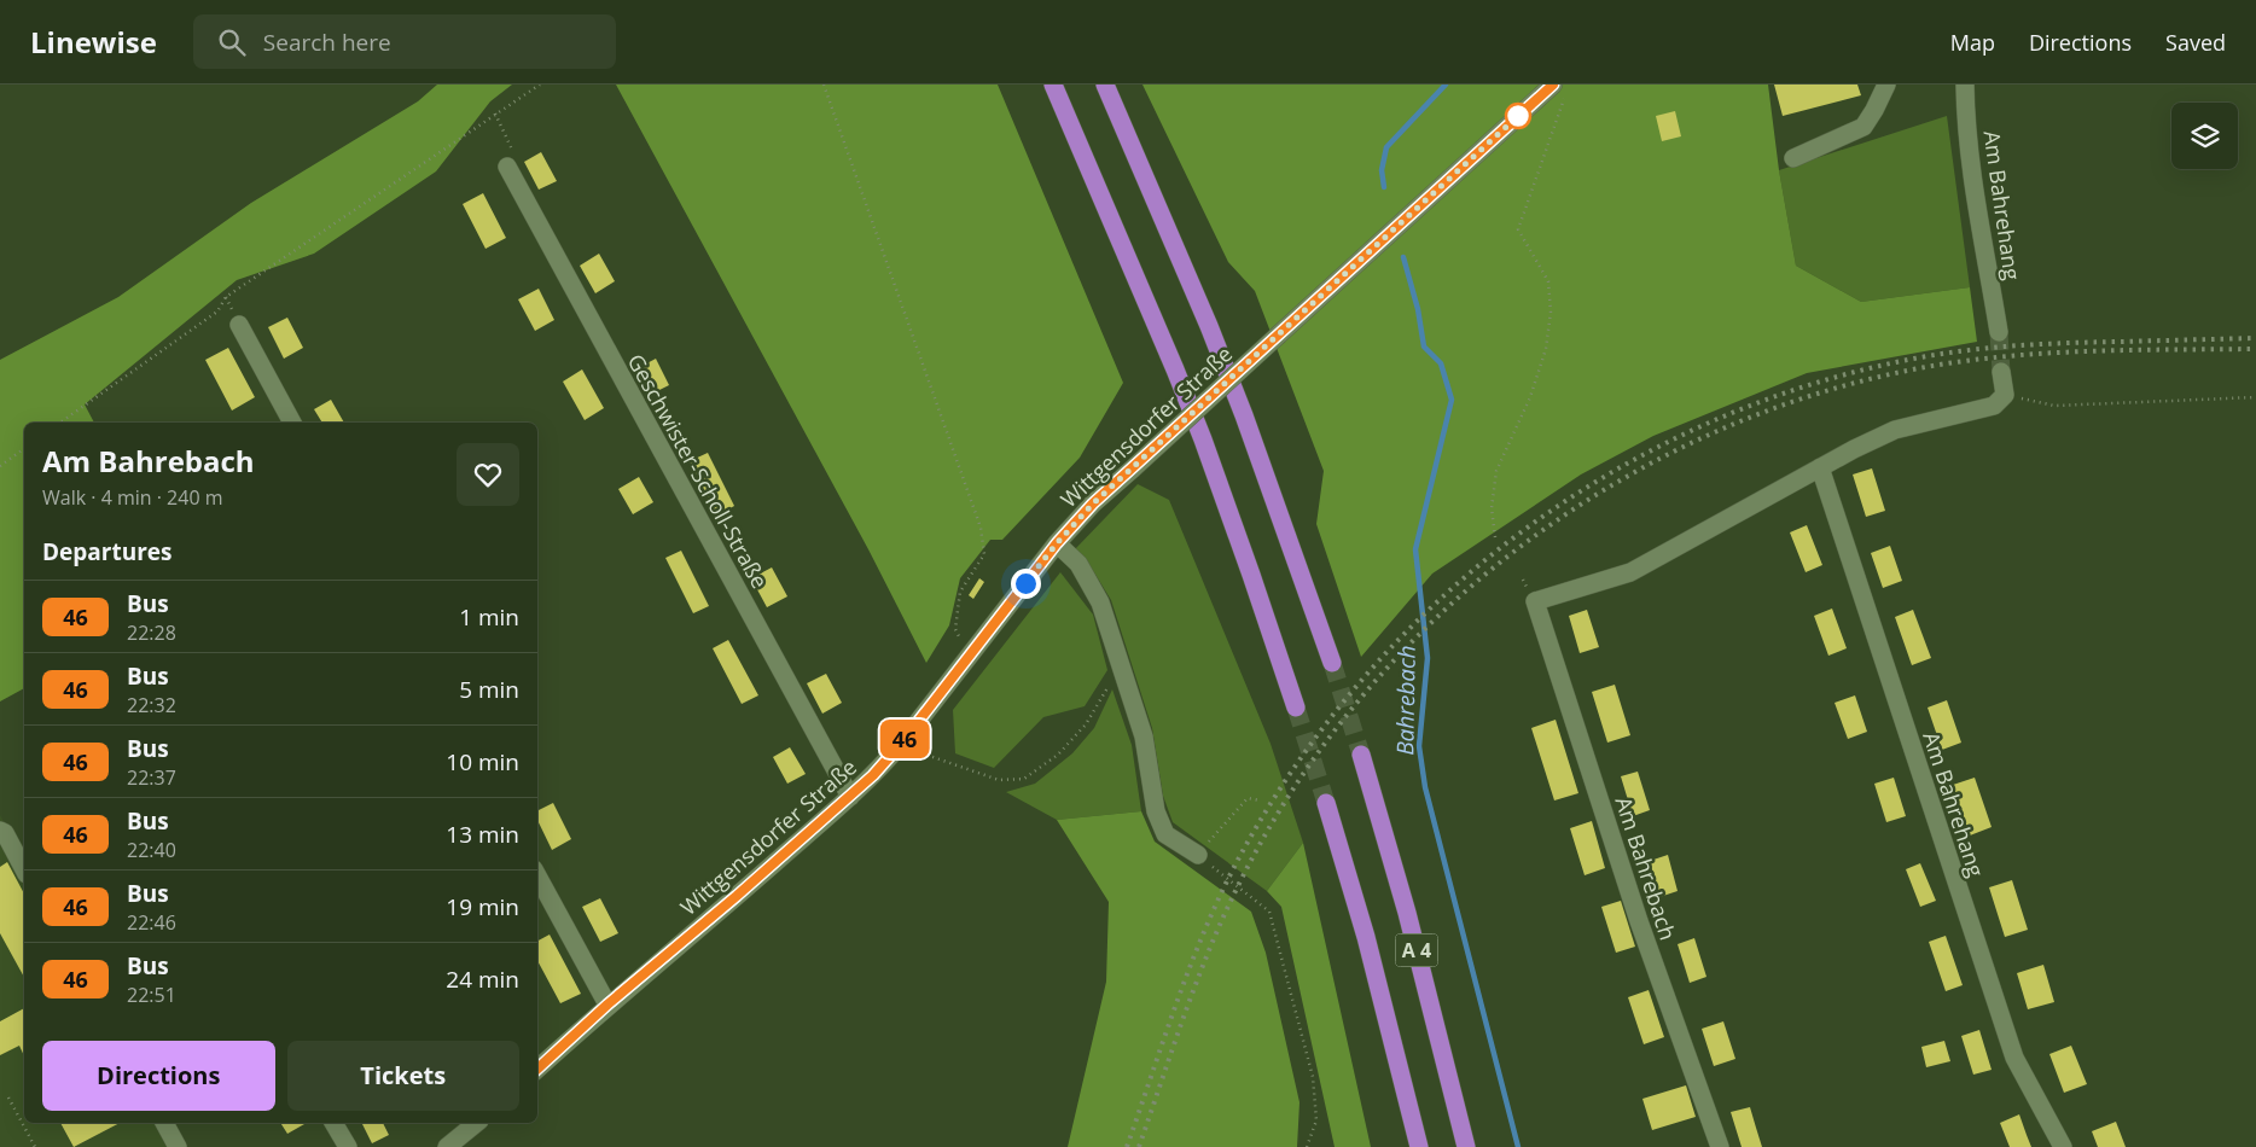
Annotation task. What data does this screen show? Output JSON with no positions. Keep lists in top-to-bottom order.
{
  "streets": {
    "highway": ["A 4"],
    "street": [
      "Am Bahrehang",
      "Wittgensdorfer Straße",
      "Geschwister-Scholl-Straße",
      "Am Bahrebach"
    ]
  },
  "crossings": [
    ["Am Bahrehang", "Am Bahrebach"],
    ["Wittgensdorfer Straße", "Geschwister-Scholl-Straße"]
  ],
  "water": ["Bahrebach"],
  "lines": ["bus line 46"],
  "page": {
    "header": "Linewise",
    "search": "Search here",
    "nav": ["Map", "Directions", "Saved"],
    "on_map": "46",
    "heading": [
      ["Am Bahrebach", "Walk · 4 min · 240 m"],
      "Departures"
    ],
    "list": [
      {
        "mark": "46",
        "name": "Bus",
        "note": "22:28",
        "value": "1 min"
      },
      {
        "mark": "46",
        "name": "Bus",
        "note": "22:32",
        "value": "5 min"
      },
      {
        "mark": "46",
        "name": "Bus",
        "note": "22:37",
        "value": "10 min"
      },
      {
        "mark": "46",
        "name": "Bus",
        "note": "22:40",
        "value": "13 min"
      },
      {
        "mark": "46",
        "name": "Bus",
        "note": "22:46",
        "value": "19 min"
      },
      {
        "mark": "46",
        "name": "Bus",
        "note": "22:51",
        "value": "24 min"
      }
    ],
    "buttons": ["Directions", "Tickets"]
  }
}
